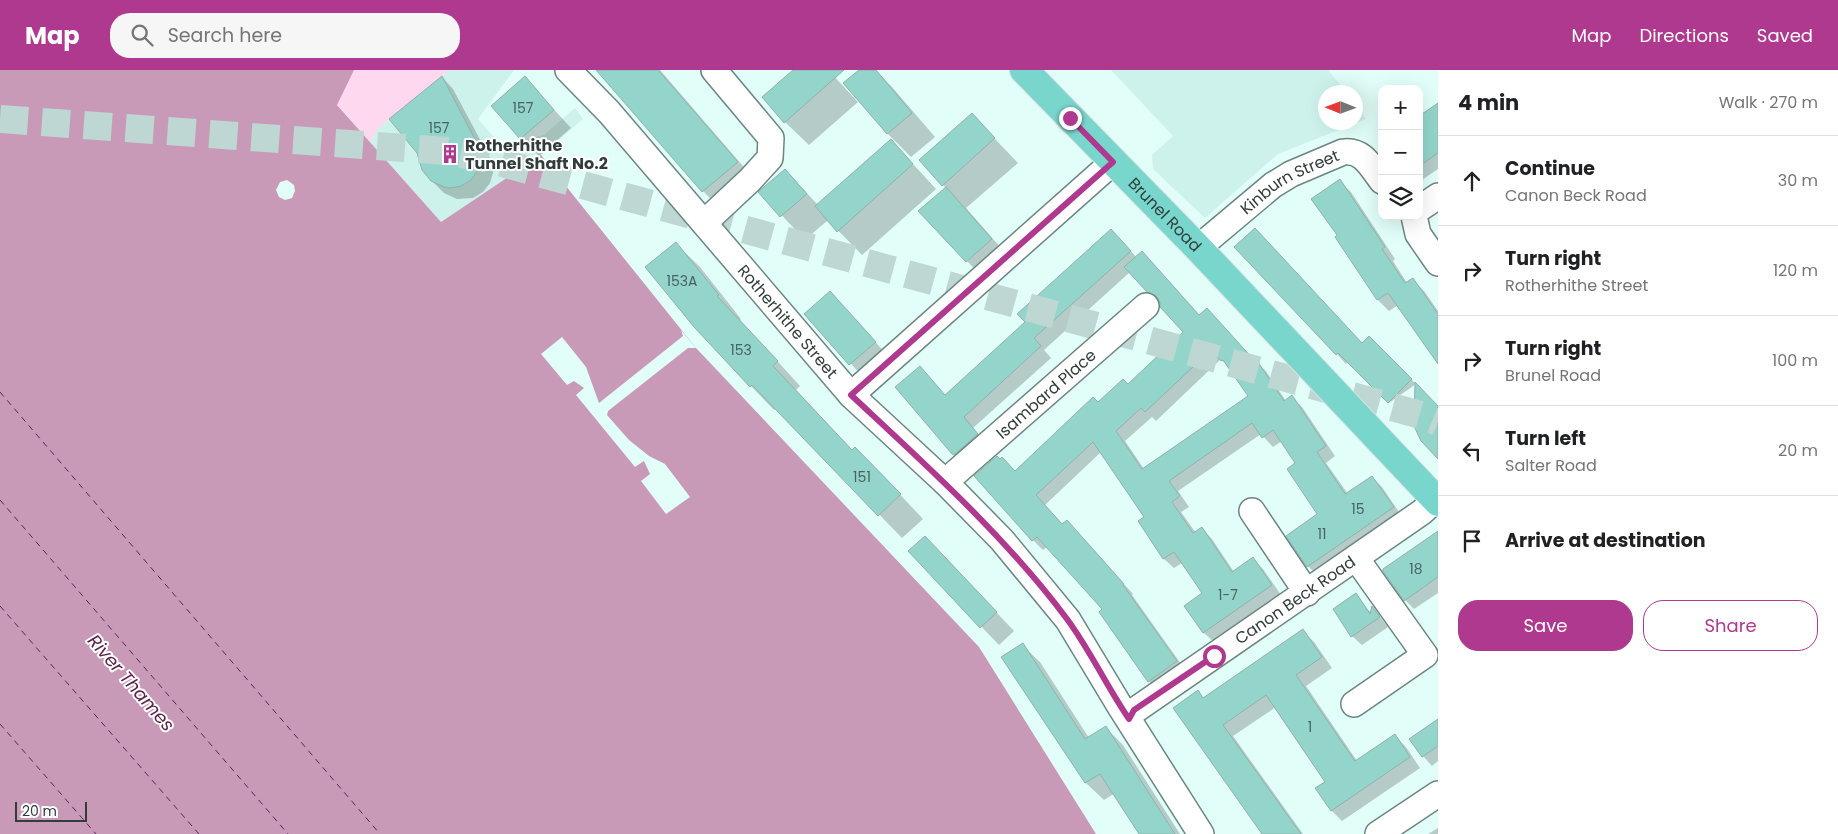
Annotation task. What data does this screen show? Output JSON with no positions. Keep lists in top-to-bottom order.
{
  "streets": {
    "main road": ["Brunel Road"],
    "street": [
      "Kinburn Street",
      "Rotherhithe Street",
      "Isambard Place",
      "Canon Beck Road"
    ]
  },
  "crossings": [
    ["Kinburn Street", "Brunel Road"],
    ["Brunel Road", "Canon Beck Road"],
    ["Rotherhithe Street", "Isambard Place"],
    ["Rotherhithe Street", "Canon Beck Road"]
  ],
  "water": ["River Thames"],
  "places": {
    "building": ["Rotherhithe Tunnel Shaft No.2"]
  },
  "house_numbers": [
    "157",
    "157",
    "153A",
    "153",
    "151",
    "15",
    "11",
    "18",
    "1-7",
    "1"
  ],
  "scale_bar": "20 m",
  "north": "left",
  "page": {
    "header": "Map",
    "search": "Search here",
    "nav": ["Map", "Directions", "Saved"],
    "heading": ["4 min", "Walk · 270 m"],
    "map_buttons": ["+", "−"],
    "list": [
      ["Continue", "Canon Beck Road", "30 m"],
      ["Turn right", "Rotherhithe Street", "120 m"],
      ["Turn right", "Brunel Road", "100 m"],
      ["Turn left", "Salter Road", "20 m"],
      "Arrive at destination"
    ],
    "buttons": ["Save", "Share"],
    "scale": "20 m"
  }
}
